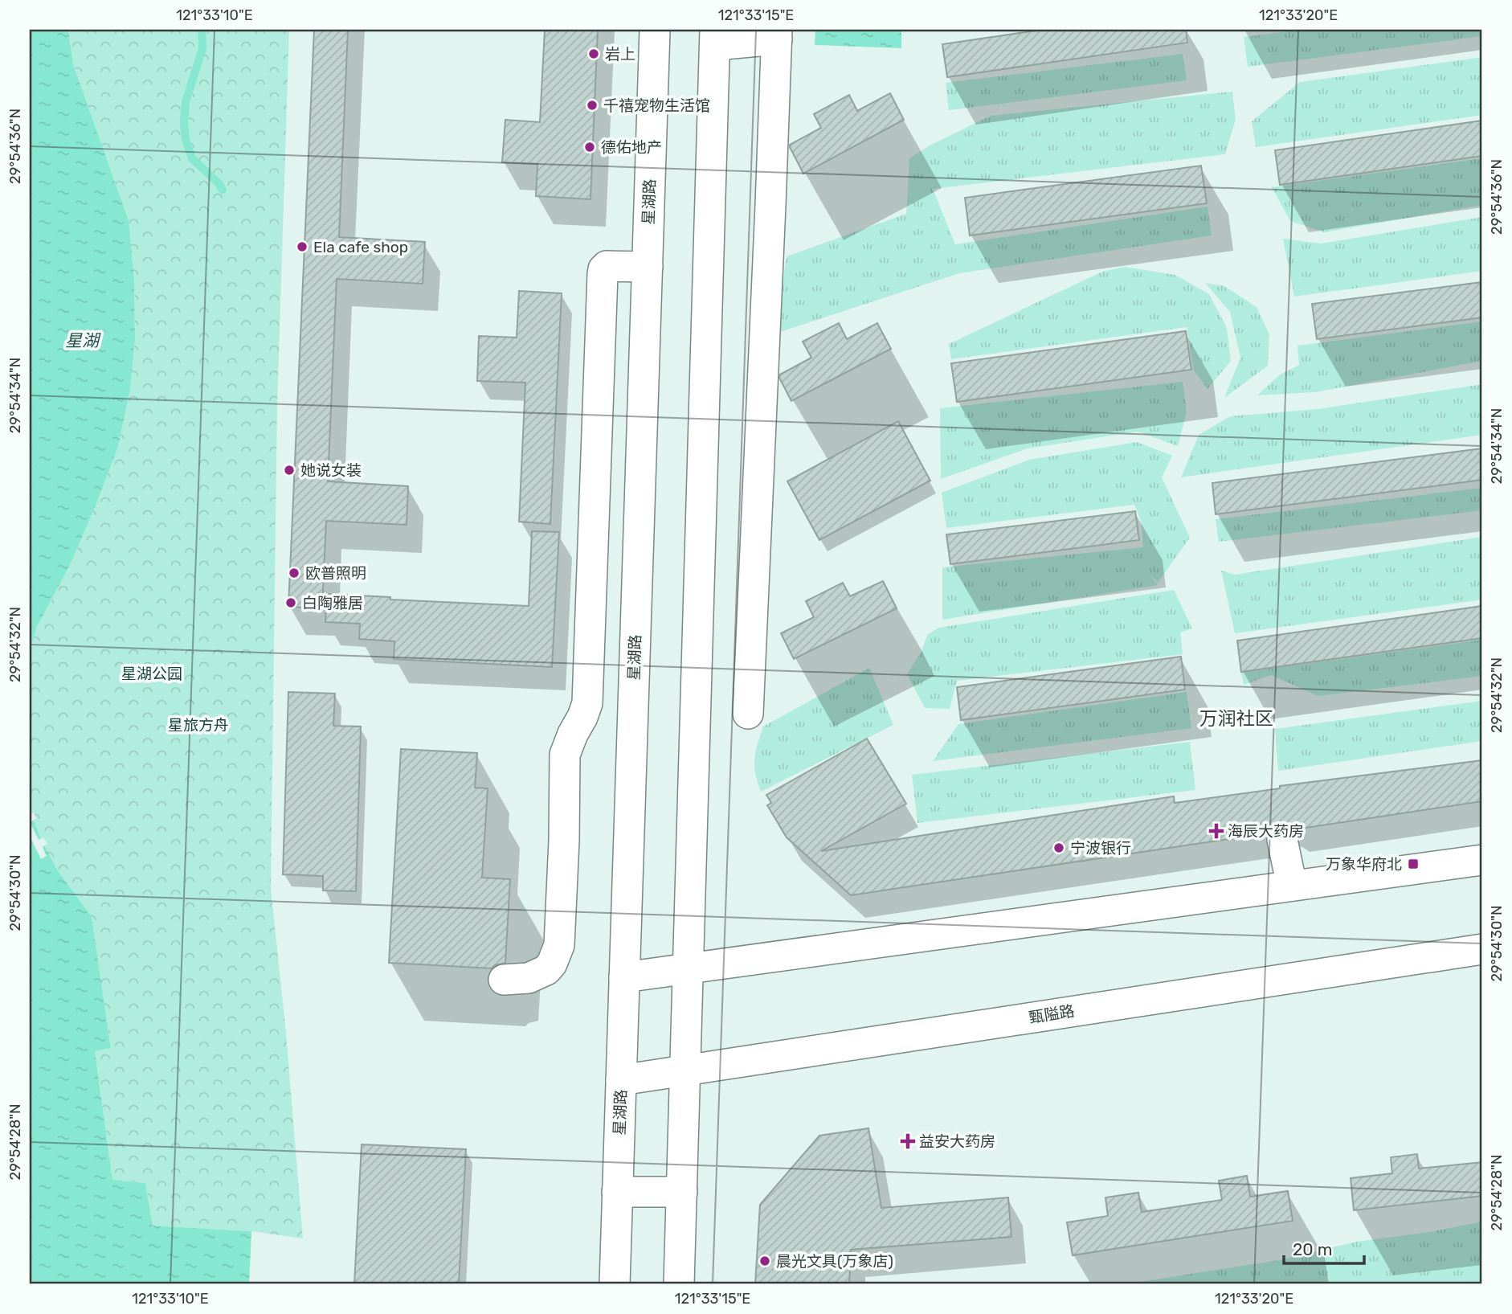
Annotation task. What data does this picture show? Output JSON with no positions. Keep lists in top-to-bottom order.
{
  "streets": {
    "street": ["星湖路", "甄隘路"]
  },
  "crossings": [
    ["星湖路", "甄隘路"]
  ],
  "districts": ["万润社区"],
  "water": ["星湖"],
  "parks": ["星湖公园", "星旅方舟"],
  "places": {
    "other": [
      "岩上",
      "千禧宠物生活馆",
      "德佑地产",
      "Ela cafe shop",
      "她说女装",
      "欧普照明",
      "白陶雅居",
      "宁波银行",
      "晨光文具(万象店)"
    ],
    "health": ["海辰大药房", "益安大药房"],
    "transit": ["万象华府北"]
  },
  "scale_bar": "20 m",
  "coordinates": [
    "121°33'10\"E",
    "121°33'15\"E",
    "121°33'20\"E",
    "29°54'36\"N",
    "29°54'34\"N",
    "29°54'32\"N",
    "29°54'30\"N",
    "29°54'28\"N"
  ]
}
